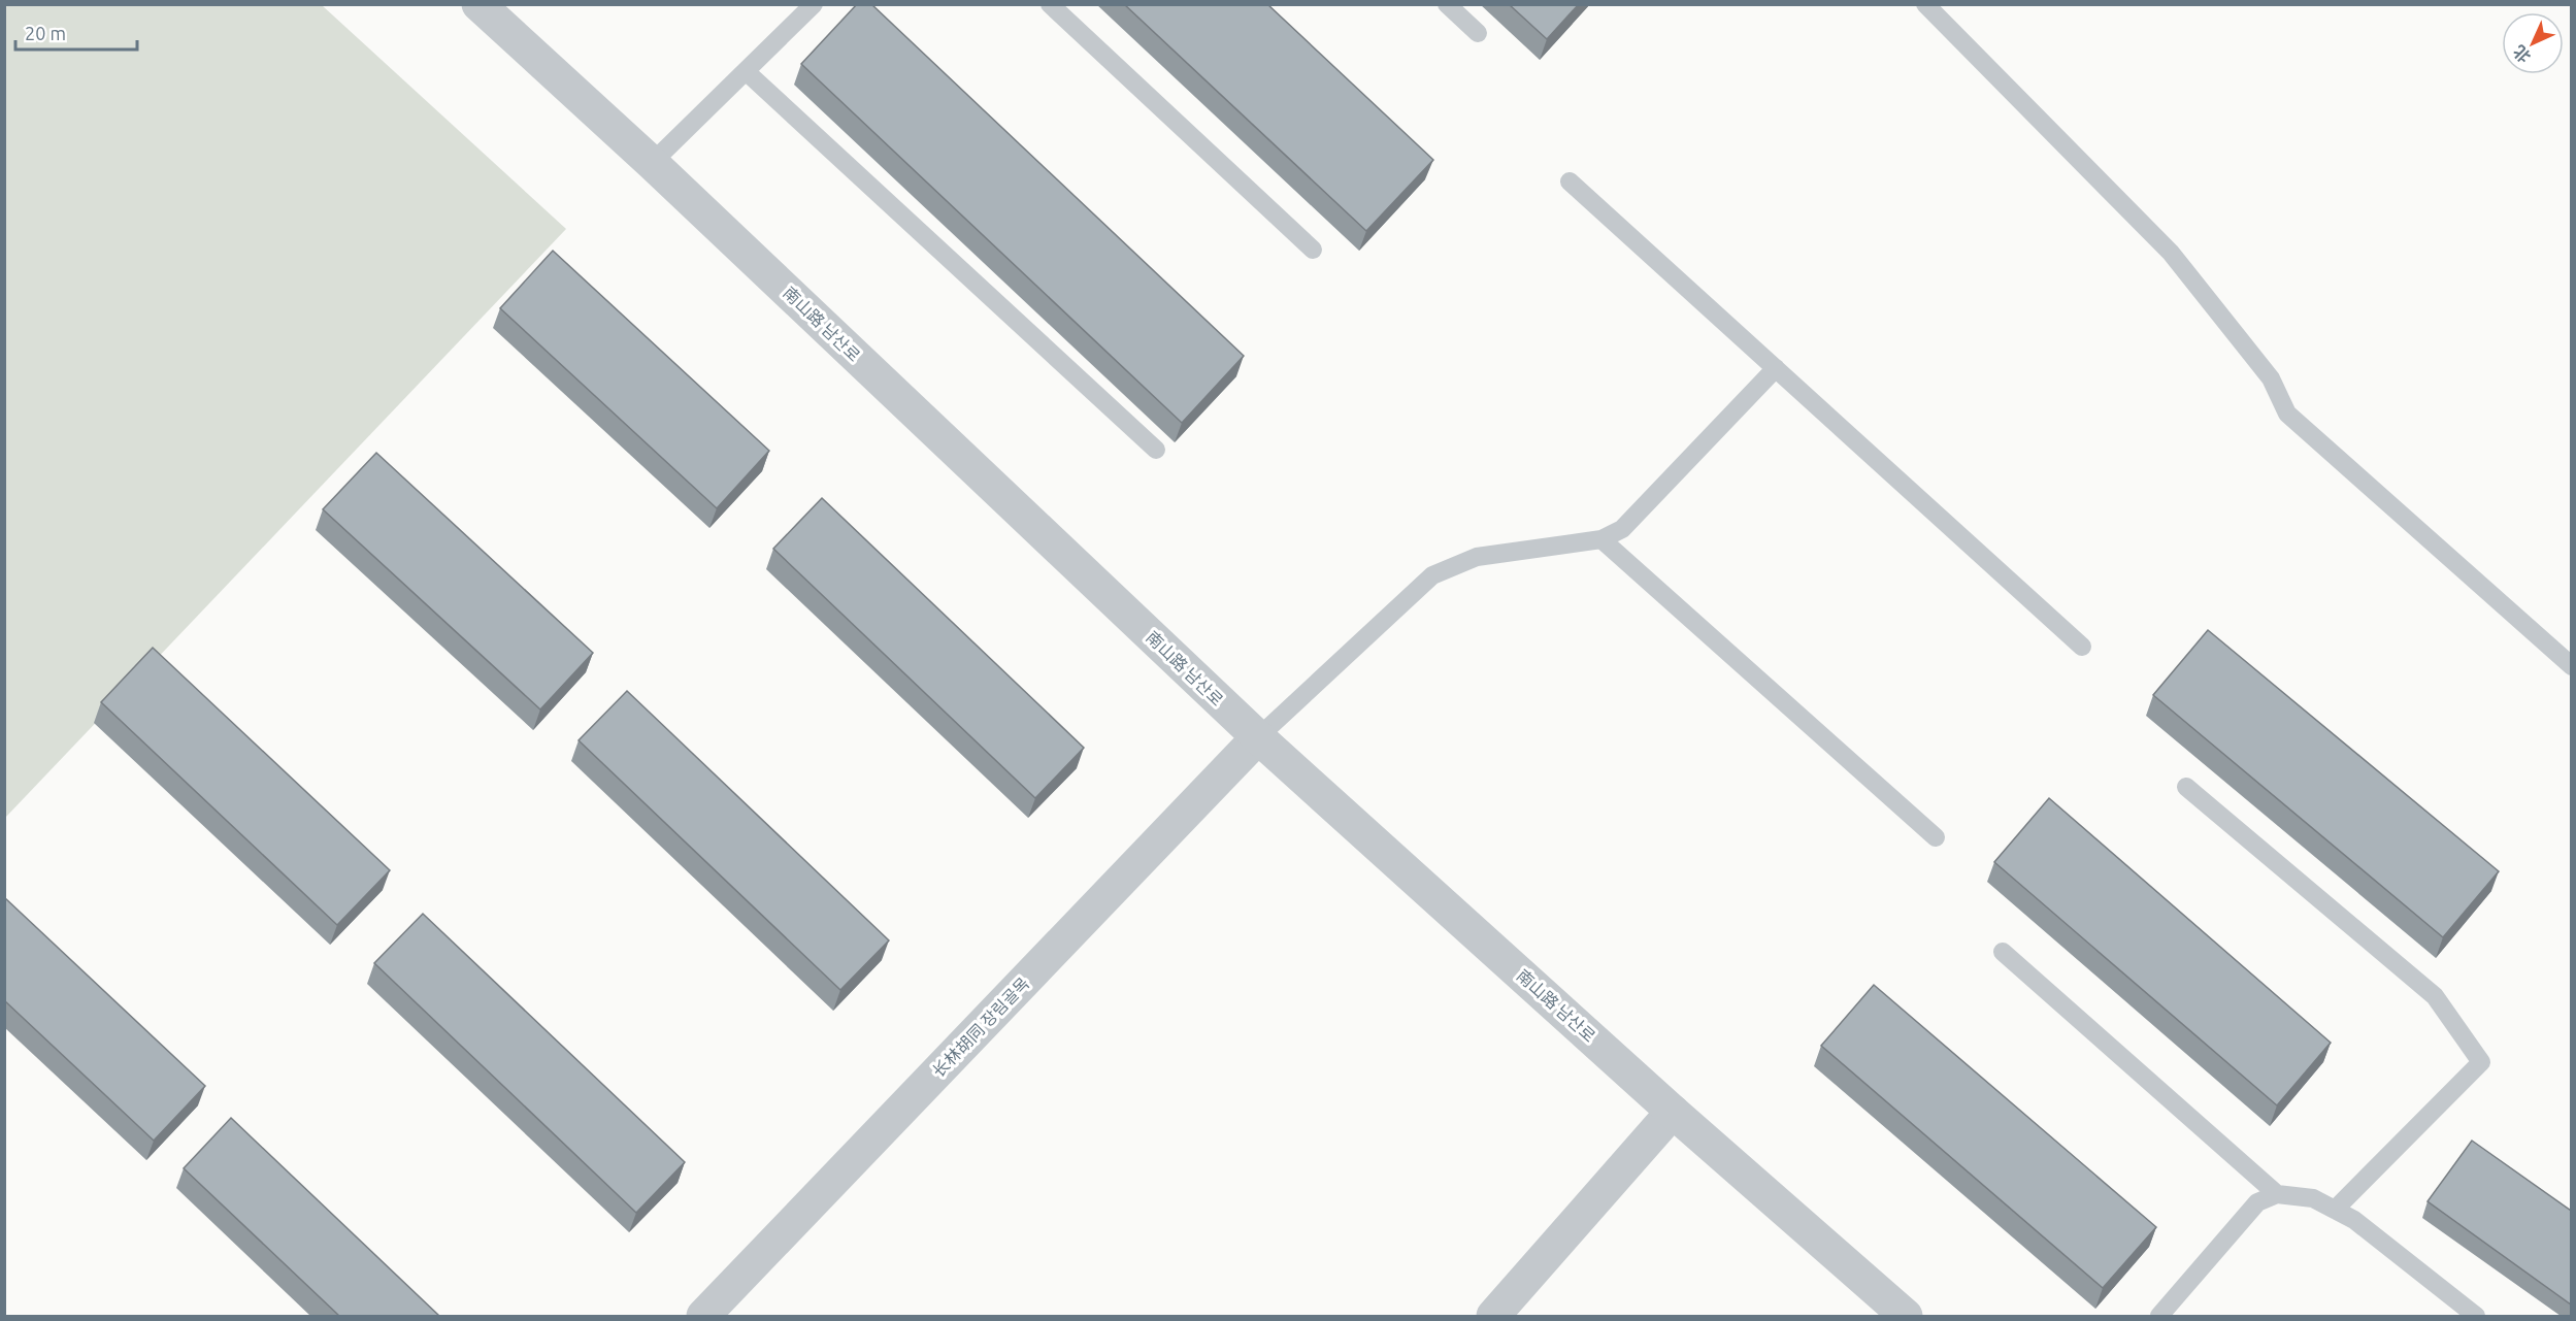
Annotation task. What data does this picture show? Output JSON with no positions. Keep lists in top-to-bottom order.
{
  "streets": {
    "street": ["南山路 남산로", "长林胡同 장림골목"]
  },
  "crossings": [
    ["南山路 남산로", "长林胡同 장림골목"]
  ],
  "scale_bar": "20 m",
  "north": "bottom left"
}
